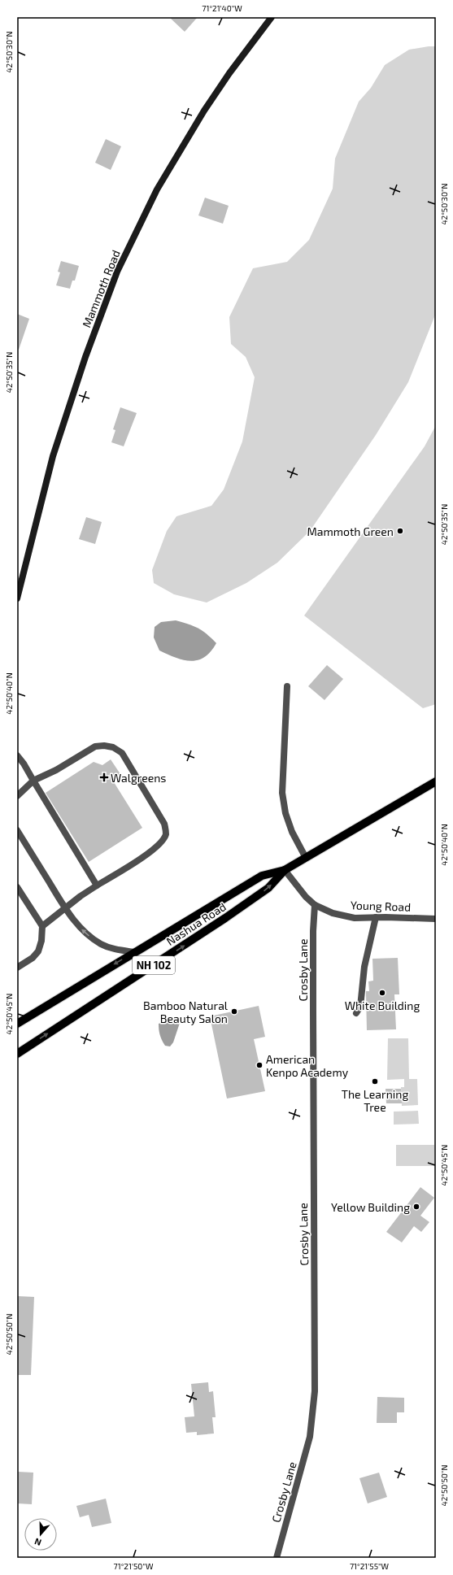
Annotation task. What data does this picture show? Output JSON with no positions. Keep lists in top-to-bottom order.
{
  "streets": {
    "main road": ["Mammoth Road", "Nashua Road", "NH 102"],
    "street": ["Young Road", "Crosby Lane"]
  },
  "crossings": [
    ["Young Road", "Nashua Road"],
    ["Young Road", "Crosby Lane"]
  ],
  "places": {
    "other": [
      "Mammoth Green",
      "White Building",
      "Bamboo Natural Beauty Salon",
      "American Kenpo Academy",
      "The Learning Tree",
      "Yellow Building"
    ],
    "health": ["Walgreens"]
  },
  "north": "bottom",
  "coordinates": [
    "71°21'40\"W",
    "42°50'30\"N",
    "42°50'35\"N",
    "42°50'40\"N",
    "42°50'45\"N",
    "42°50'50\"N",
    "71°21'50\"W",
    "71°21'55\"W"
  ]
}
